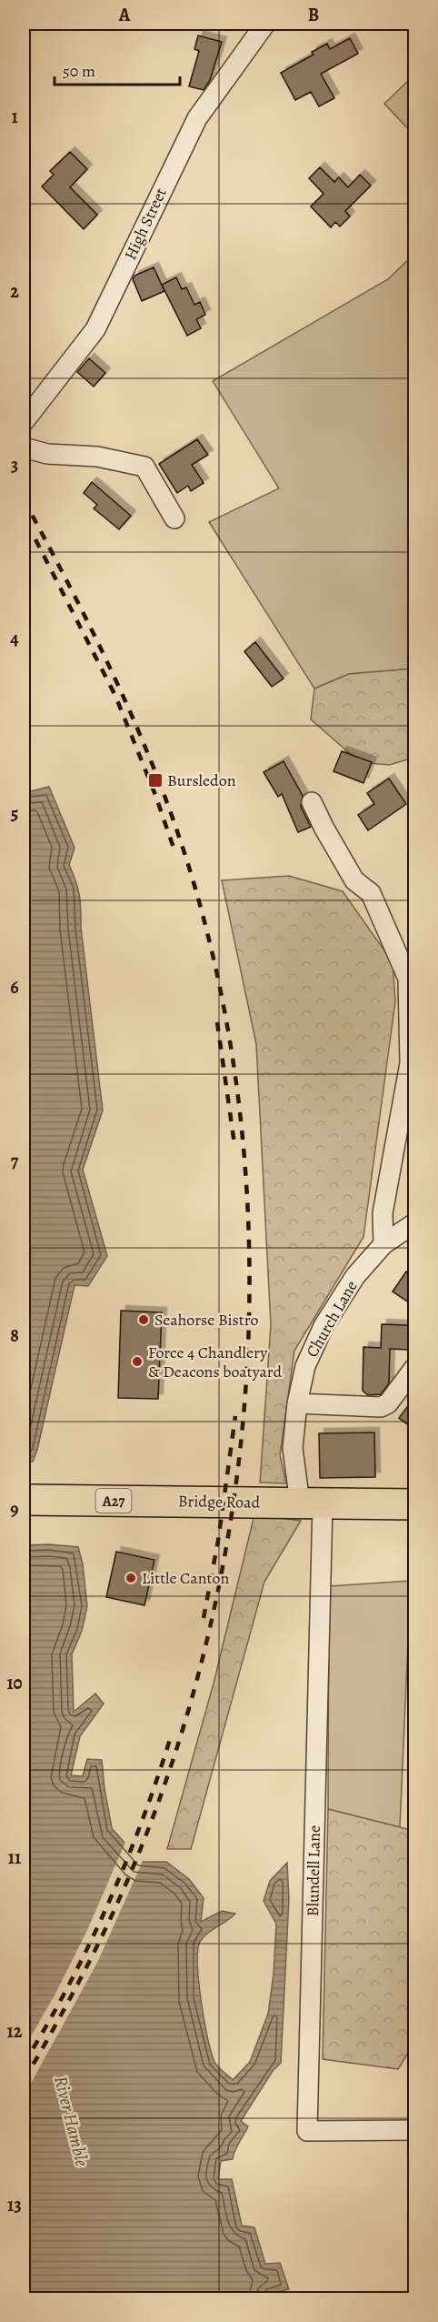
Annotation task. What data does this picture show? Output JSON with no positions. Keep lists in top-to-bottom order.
{
  "streets": {
    "main road": ["A27", "Bridge Road"],
    "street": ["High Street", "Church Lane", "Blundell Lane"]
  },
  "crossings": [
    ["Church Lane", "Bridge Road"],
    ["Church Lane", "Blundell Lane"],
    ["Bridge Road", "Blundell Lane"]
  ],
  "water": ["River Hamble"],
  "places": {
    "transit": ["Bursledon"],
    "other": ["Seahorse Bistro", "Force 4 Chandlery & Deacons boatyard", "Little Canton"]
  },
  "scale_bar": "50 m",
  "grid": {
    "columns": ["A", "B"],
    "rows": [
      "1",
      "2",
      "3",
      "4",
      "5",
      "6",
      "7",
      "8",
      "9",
      "10",
      "11",
      "12",
      "13"
    ]
  }
}
